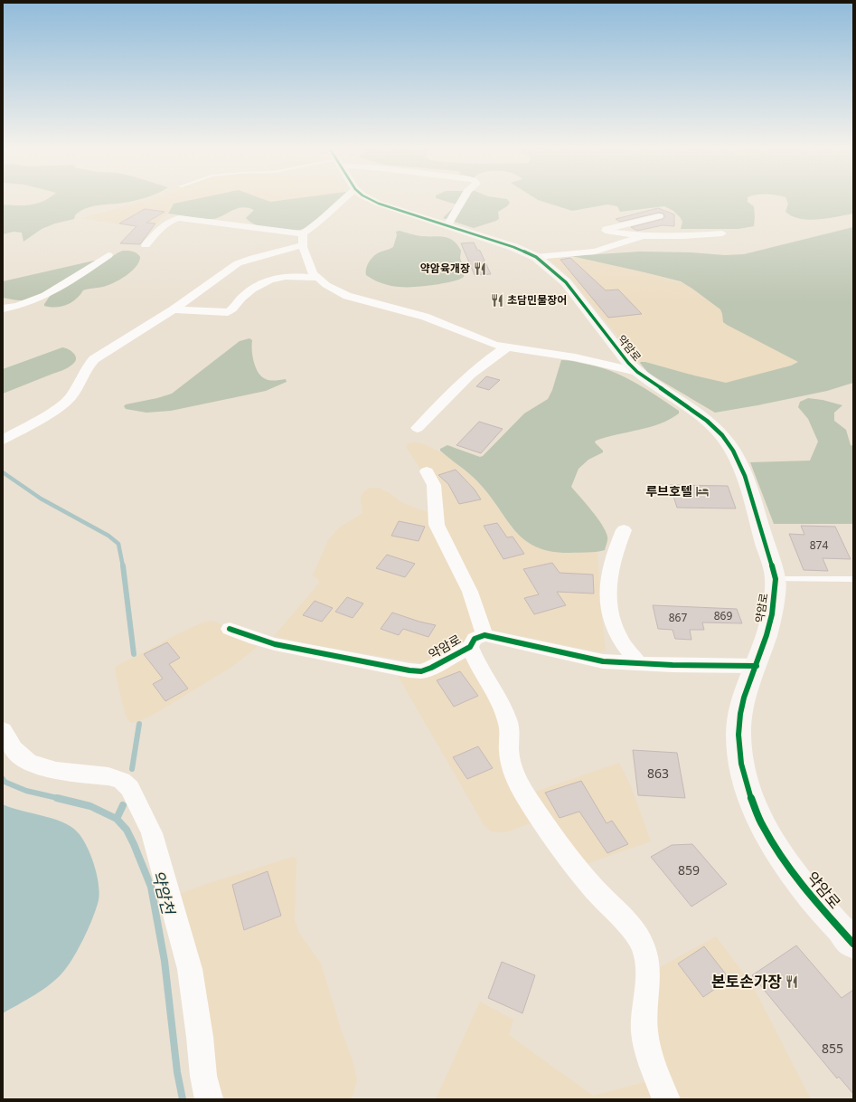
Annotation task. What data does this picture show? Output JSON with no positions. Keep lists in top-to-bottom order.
{
  "streets": {
    "street": ["약암로"]
  },
  "water": ["약암천"],
  "places": {
    "restaurant": ["약암육개장", "초담민물장어", "본토손가장"],
    "hotel": ["루브호텔"]
  },
  "house_numbers": [
    "874",
    "869",
    "867",
    "863",
    "859",
    "855"
  ]
}
